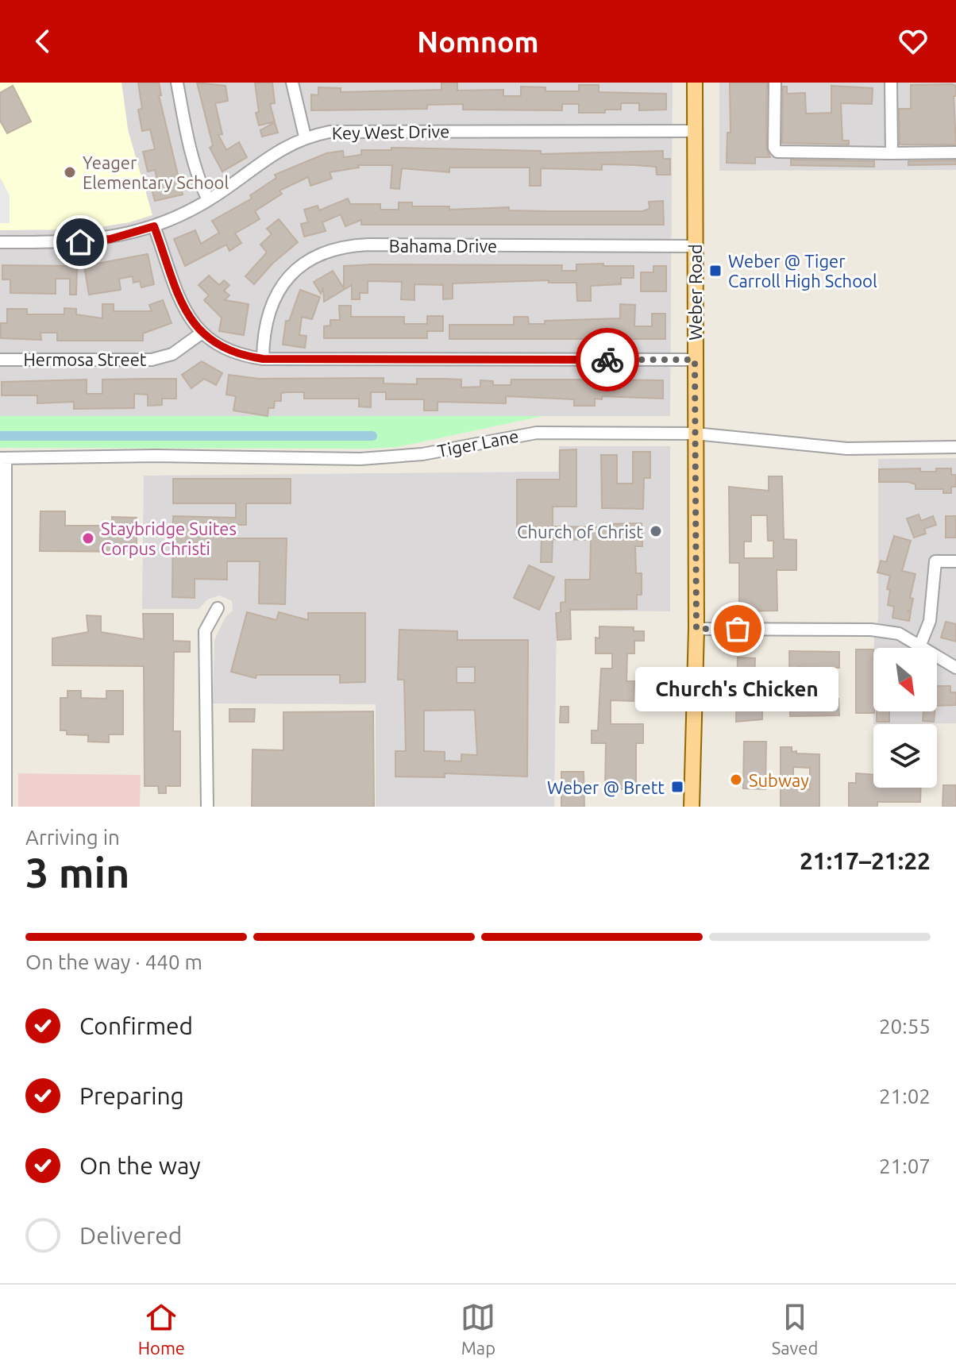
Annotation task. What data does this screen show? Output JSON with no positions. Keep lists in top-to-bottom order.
{
  "streets": {
    "main road": ["Weber Road"],
    "street": [
      "Key West Drive",
      "Bahama Drive",
      "Hermosa Street",
      "Tiger Lane"
    ]
  },
  "crossings": [
    ["Key West Drive", "Weber Road"],
    ["Bahama Drive", "Weber Road"],
    ["Weber Road", "Tiger Lane"]
  ],
  "places": {
    "other": [
      "Yeager Elementary School",
      "Church of Christ",
      "Staybridge Suites Corpus Christi",
      "Church's Chicken",
      "Subway"
    ],
    "transit": ["Weber @ Tiger Carroll High School", "Weber @ Brett"]
  },
  "north": "bottom right",
  "page": {
    "header": "Nomnom",
    "bubble": "Church's Chicken",
    "heading": ["3 min", "Arriving in", "21:17–21:22"],
    "bar": "On the way · 440 m",
    "list": [
      ["Confirmed", "20:55"],
      ["Preparing", "21:02"],
      ["On the way", "21:07"],
      "Delivered"
    ],
    "tabs": ["Home", "Map", "Saved"]
  }
}
